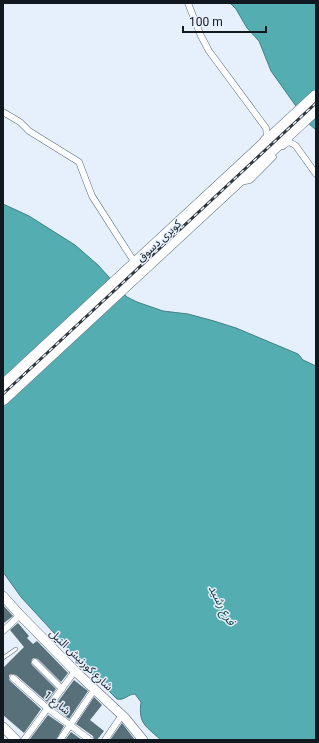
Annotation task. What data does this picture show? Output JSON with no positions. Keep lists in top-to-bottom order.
{
  "streets": {
    "highway": ["كوبرى دسوق"],
    "main road": ["شارع كورنيش النيل"],
    "street": ["شارع 1"]
  },
  "water": ["فرع رشيد"],
  "scale_bar": "100 m"
}
